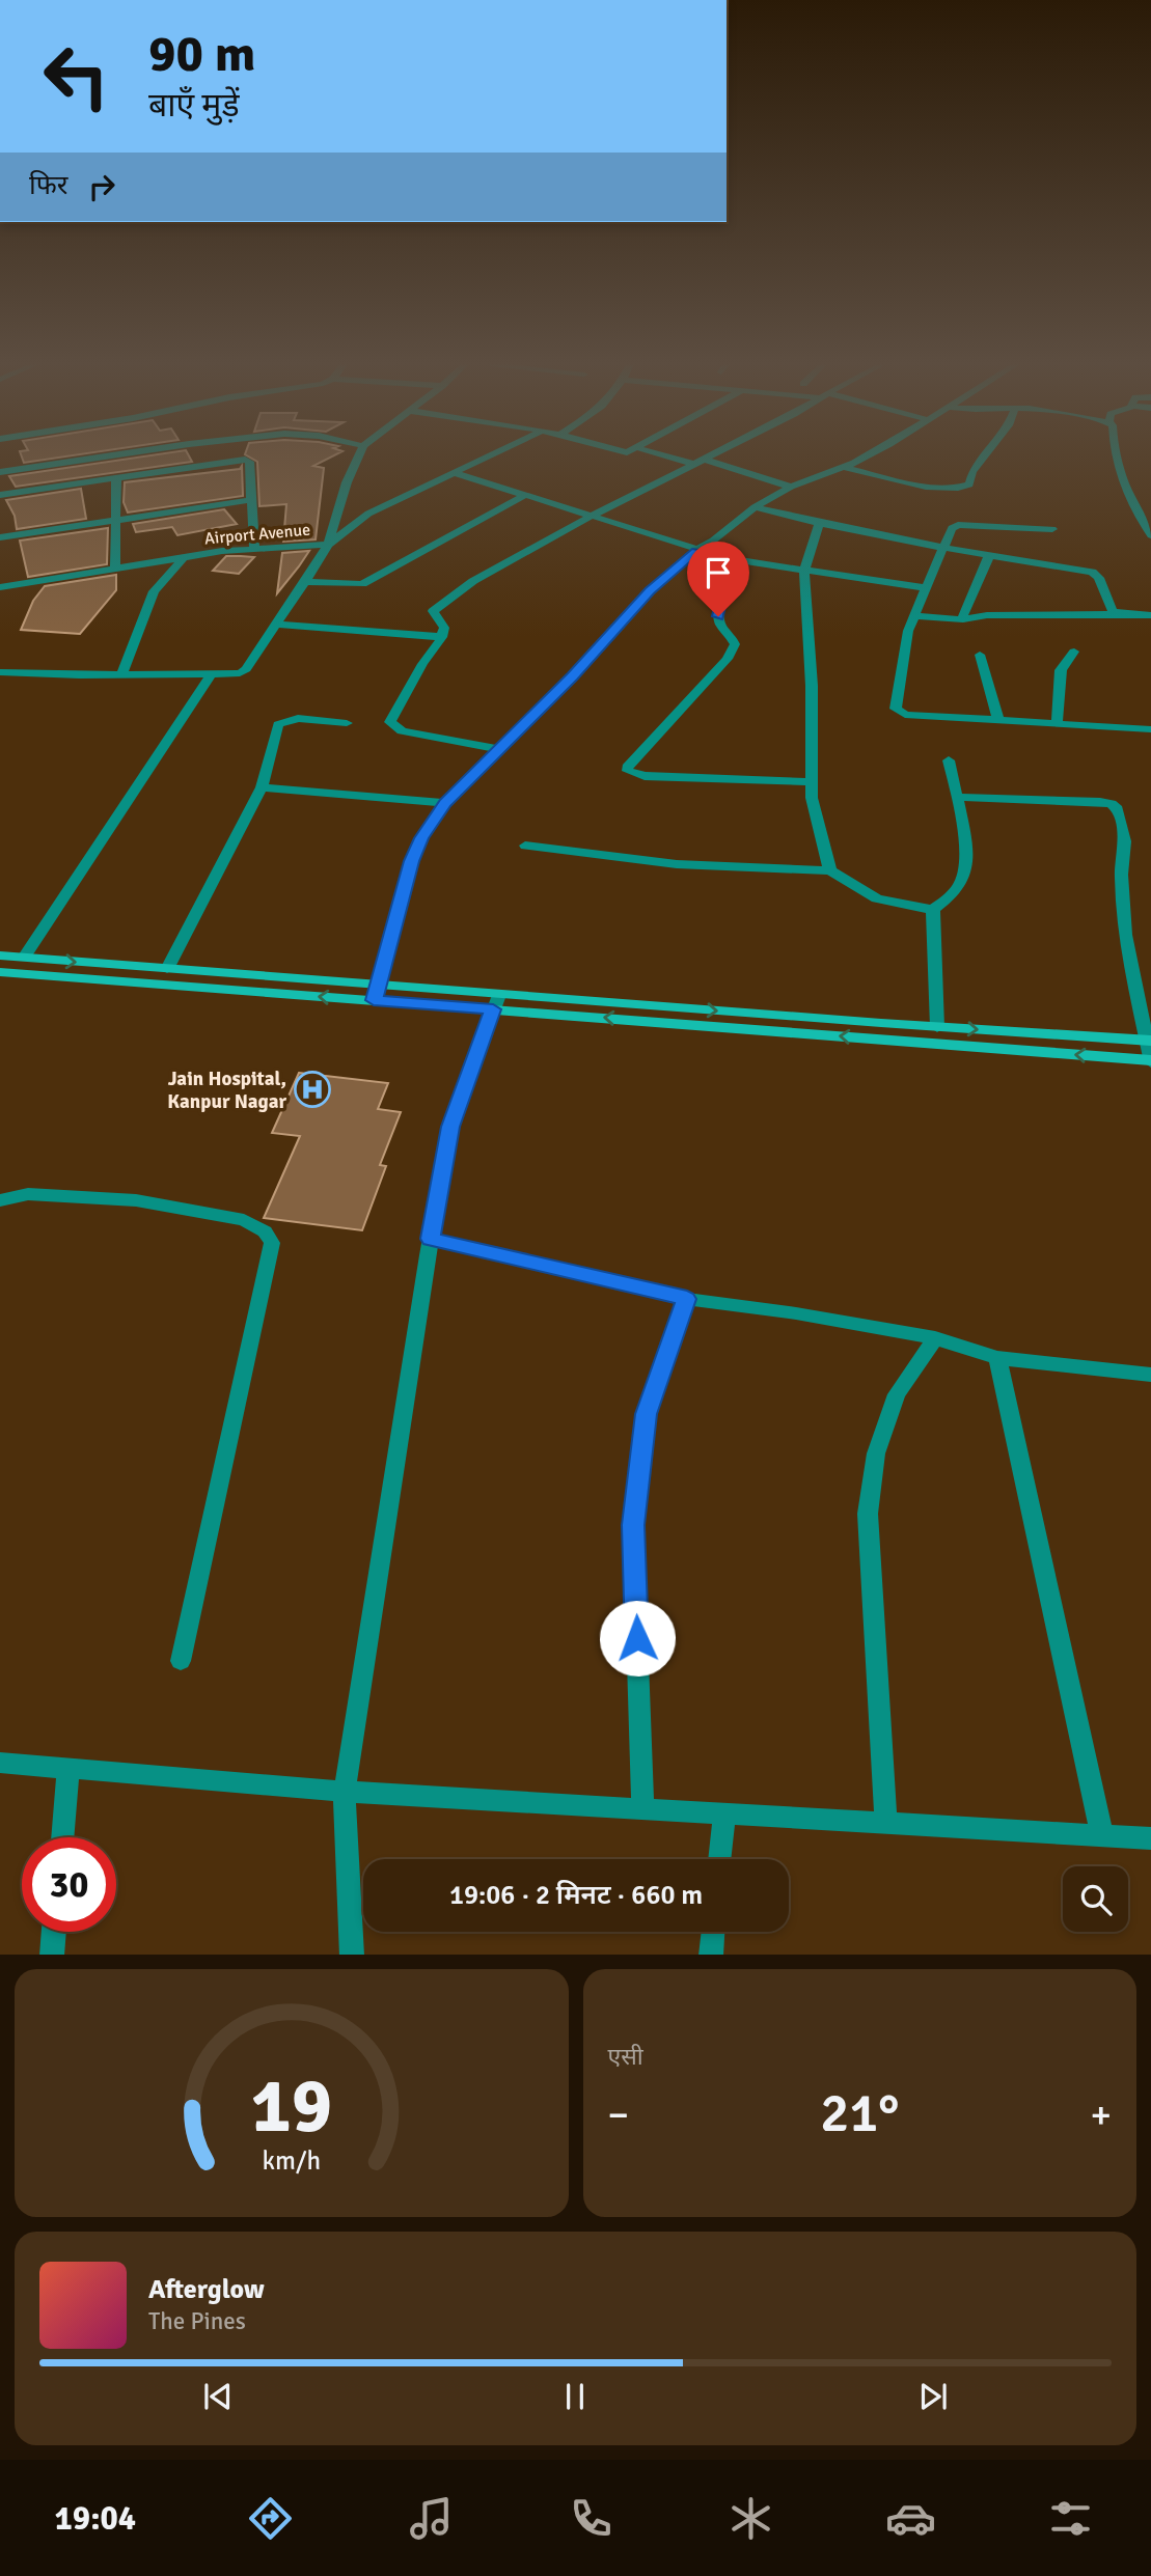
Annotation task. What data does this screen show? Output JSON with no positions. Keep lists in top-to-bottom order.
{
  "streets": {
    "street": ["Airport Avenue"]
  },
  "places": {
    "hospital": ["Jain Hospital, Kanpur Nagar"]
  },
  "page": {
    "turn": ["90 m", "बाएँ मुड़ें"],
    "then": "फिर",
    "limit": "30",
    "trip": "19:06 · 2 मिनट · 660 m",
    "tile": "एसी",
    "heat": ["−", "21°", "+"],
    "song": ["Afterglow", "The Pines"],
    "tabs": "19:04",
    "gauge": ["19", "km/h"]
  }
}
